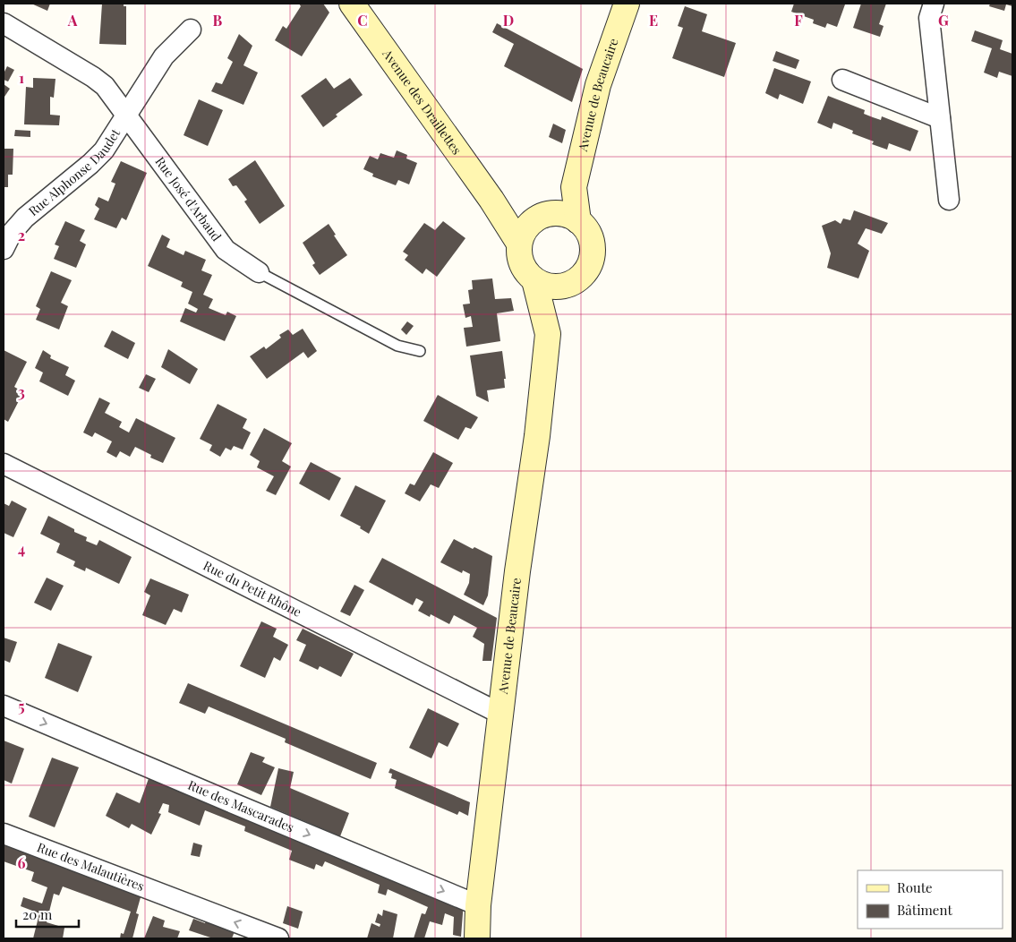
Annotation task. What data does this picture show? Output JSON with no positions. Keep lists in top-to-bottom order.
{
  "streets": {
    "street": [
      "Avenue de Beaucaire",
      "Avenue des Draillettes",
      "Rue Alphonse Daudet",
      "Rue José d'Arbaud",
      "Rue du Petit Rhône",
      "Rue des Mascarades",
      "Rue des Malautières"
    ]
  },
  "crossings": [
    ["Avenue de Beaucaire", "Avenue des Draillettes"],
    ["Avenue de Beaucaire", "Rue du Petit Rhône"],
    ["Avenue de Beaucaire", "Rue des Mascarades"],
    ["Rue Alphonse Daudet", "Rue José d'Arbaud"]
  ],
  "one_way": ["Rue des Mascarades", "Rue des Malautières"],
  "legend": ["Route", "Bâtiment"],
  "scale_bar": "20 m",
  "grid": {
    "columns": [
      "A",
      "B",
      "C",
      "D",
      "E",
      "F",
      "G"
    ],
    "rows": [
      "1",
      "2",
      "3",
      "4",
      "5",
      "6"
    ]
  }
}
